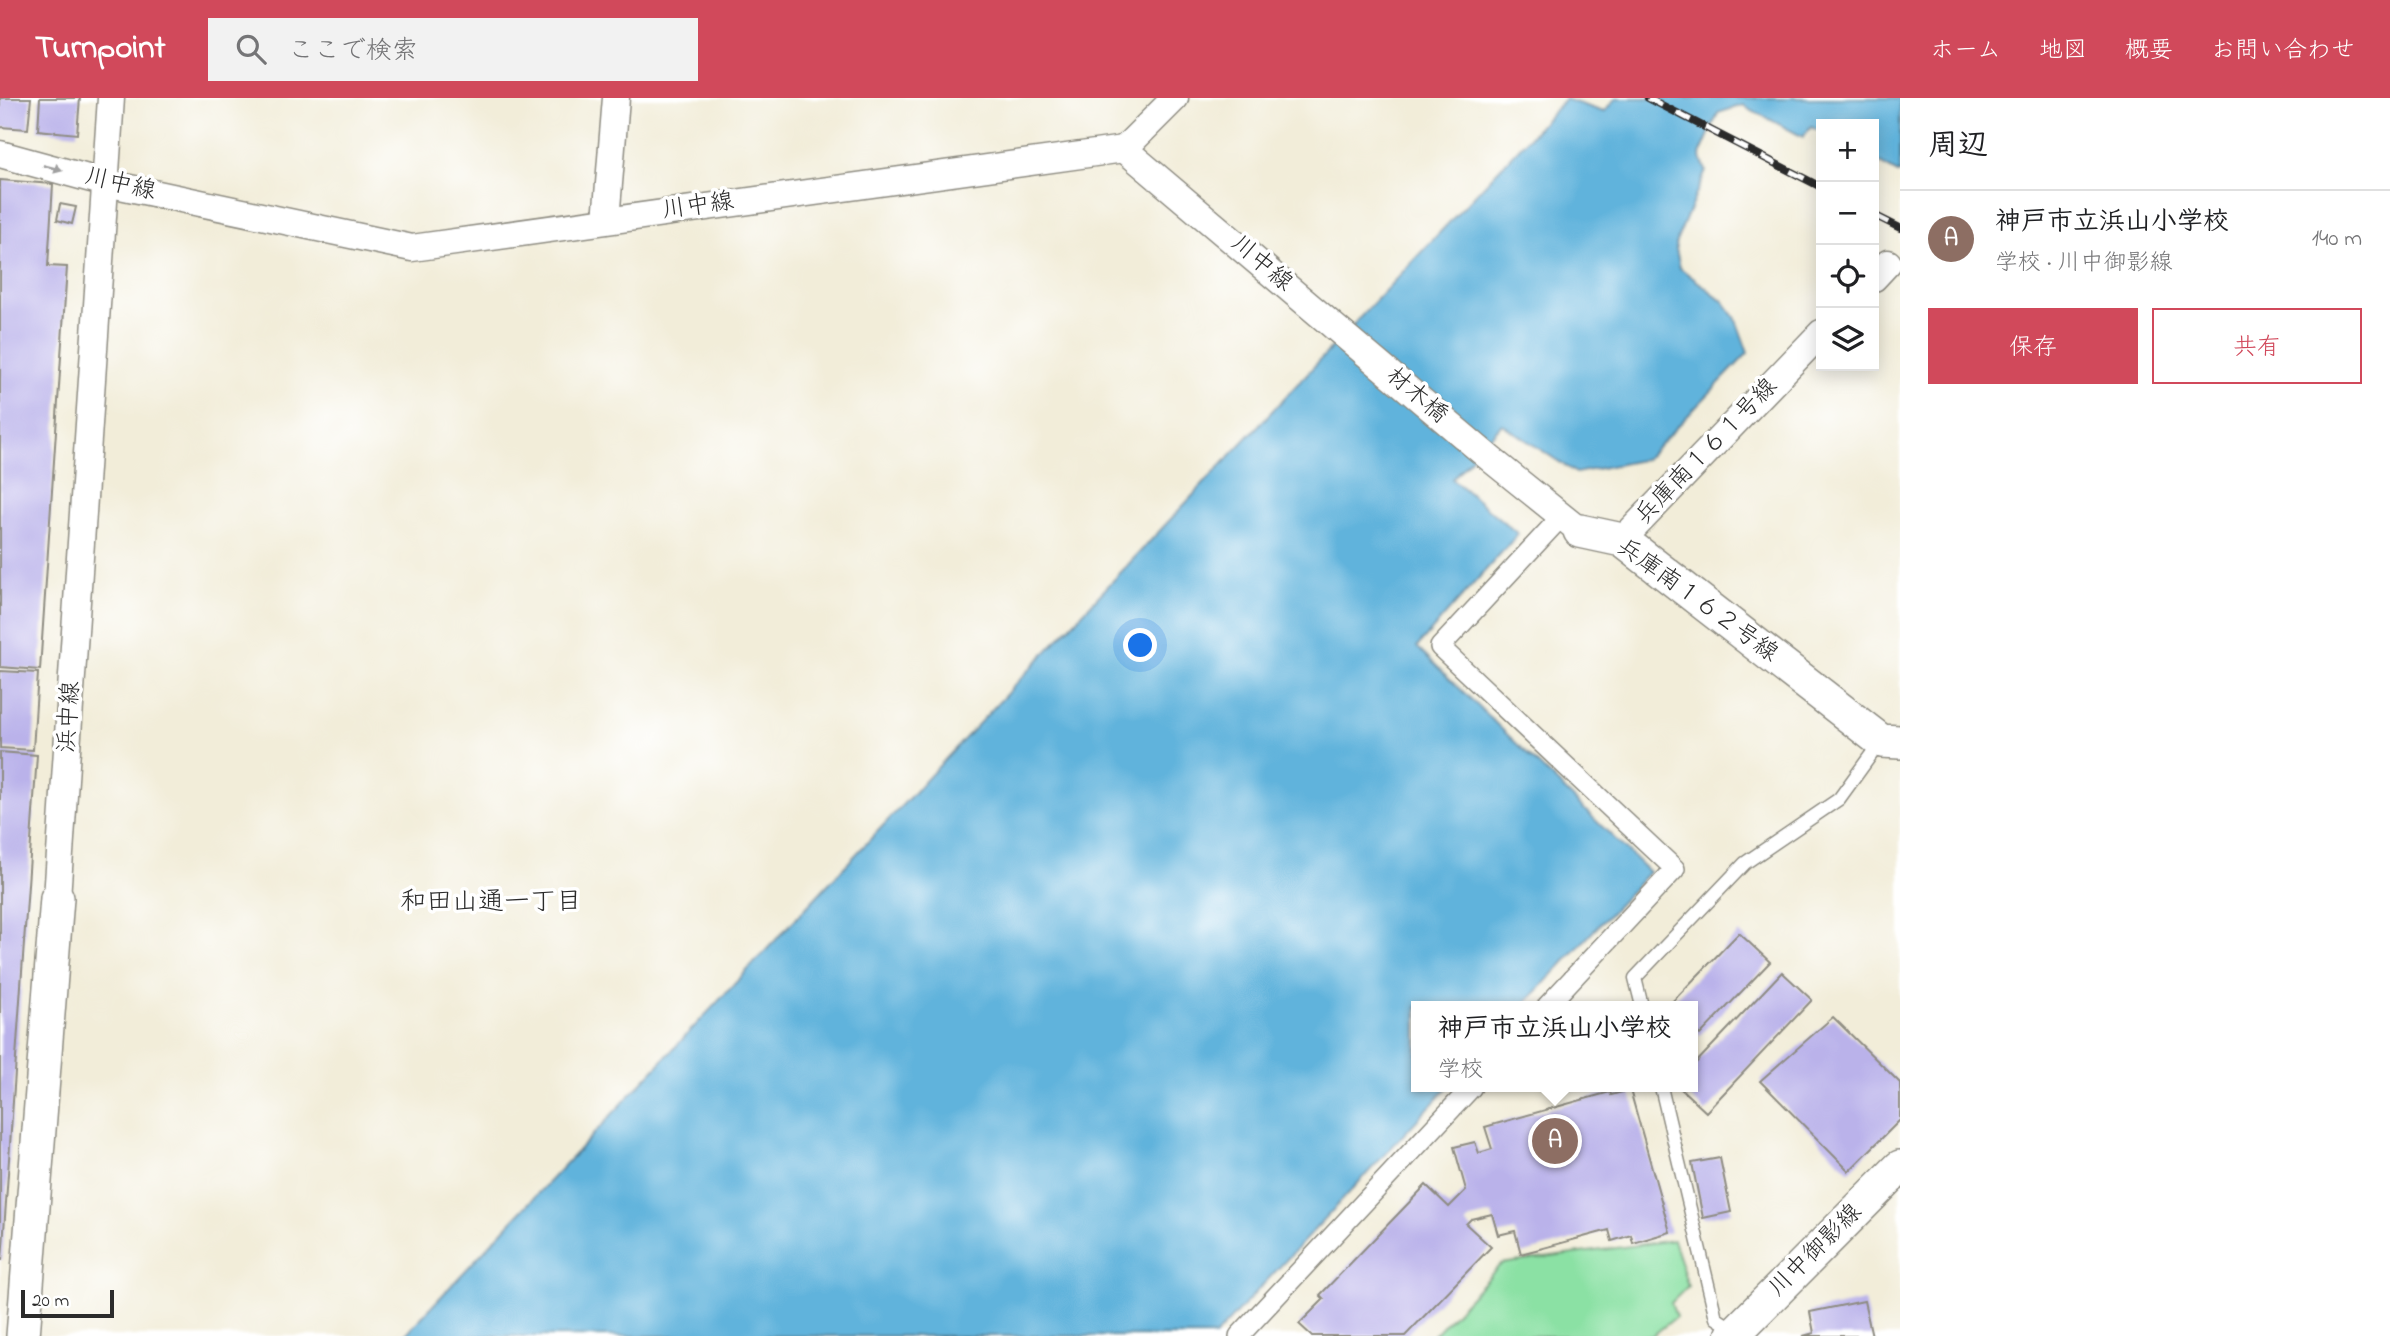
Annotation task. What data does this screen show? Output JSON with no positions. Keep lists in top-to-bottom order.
{
  "streets": {
    "street": [
      "川中線",
      "材木橋",
      "兵庫南１６１号線",
      "兵庫南１６２号線",
      "浜中線",
      "川中御影線"
    ]
  },
  "crossings": [
    ["川中線", "材木橋"],
    ["川中線", "浜中線"],
    ["材木橋", "兵庫南１６２号線"],
    ["兵庫南１６１号線", "兵庫南１６２号線"]
  ],
  "districts": ["和田山通一丁目"],
  "scale_bar": "20 m",
  "page": {
    "header": "Turnpoint",
    "search": "ここで検索",
    "nav": [
      "ホーム",
      "地図",
      "概要",
      "お問い合わせ"
    ],
    "heading": "周辺",
    "map_buttons": ["+", "−"],
    "list": [
      {
        "mark": "A",
        "name": "神戸市立浜山小学校",
        "note": "学校 · 川中御影線",
        "value": "140 m"
      }
    ],
    "buttons": ["保存", "共有"],
    "popup": ["神戸市立浜山小学校", "学校"],
    "pins": "A",
    "scale": "20 m"
  }
}
